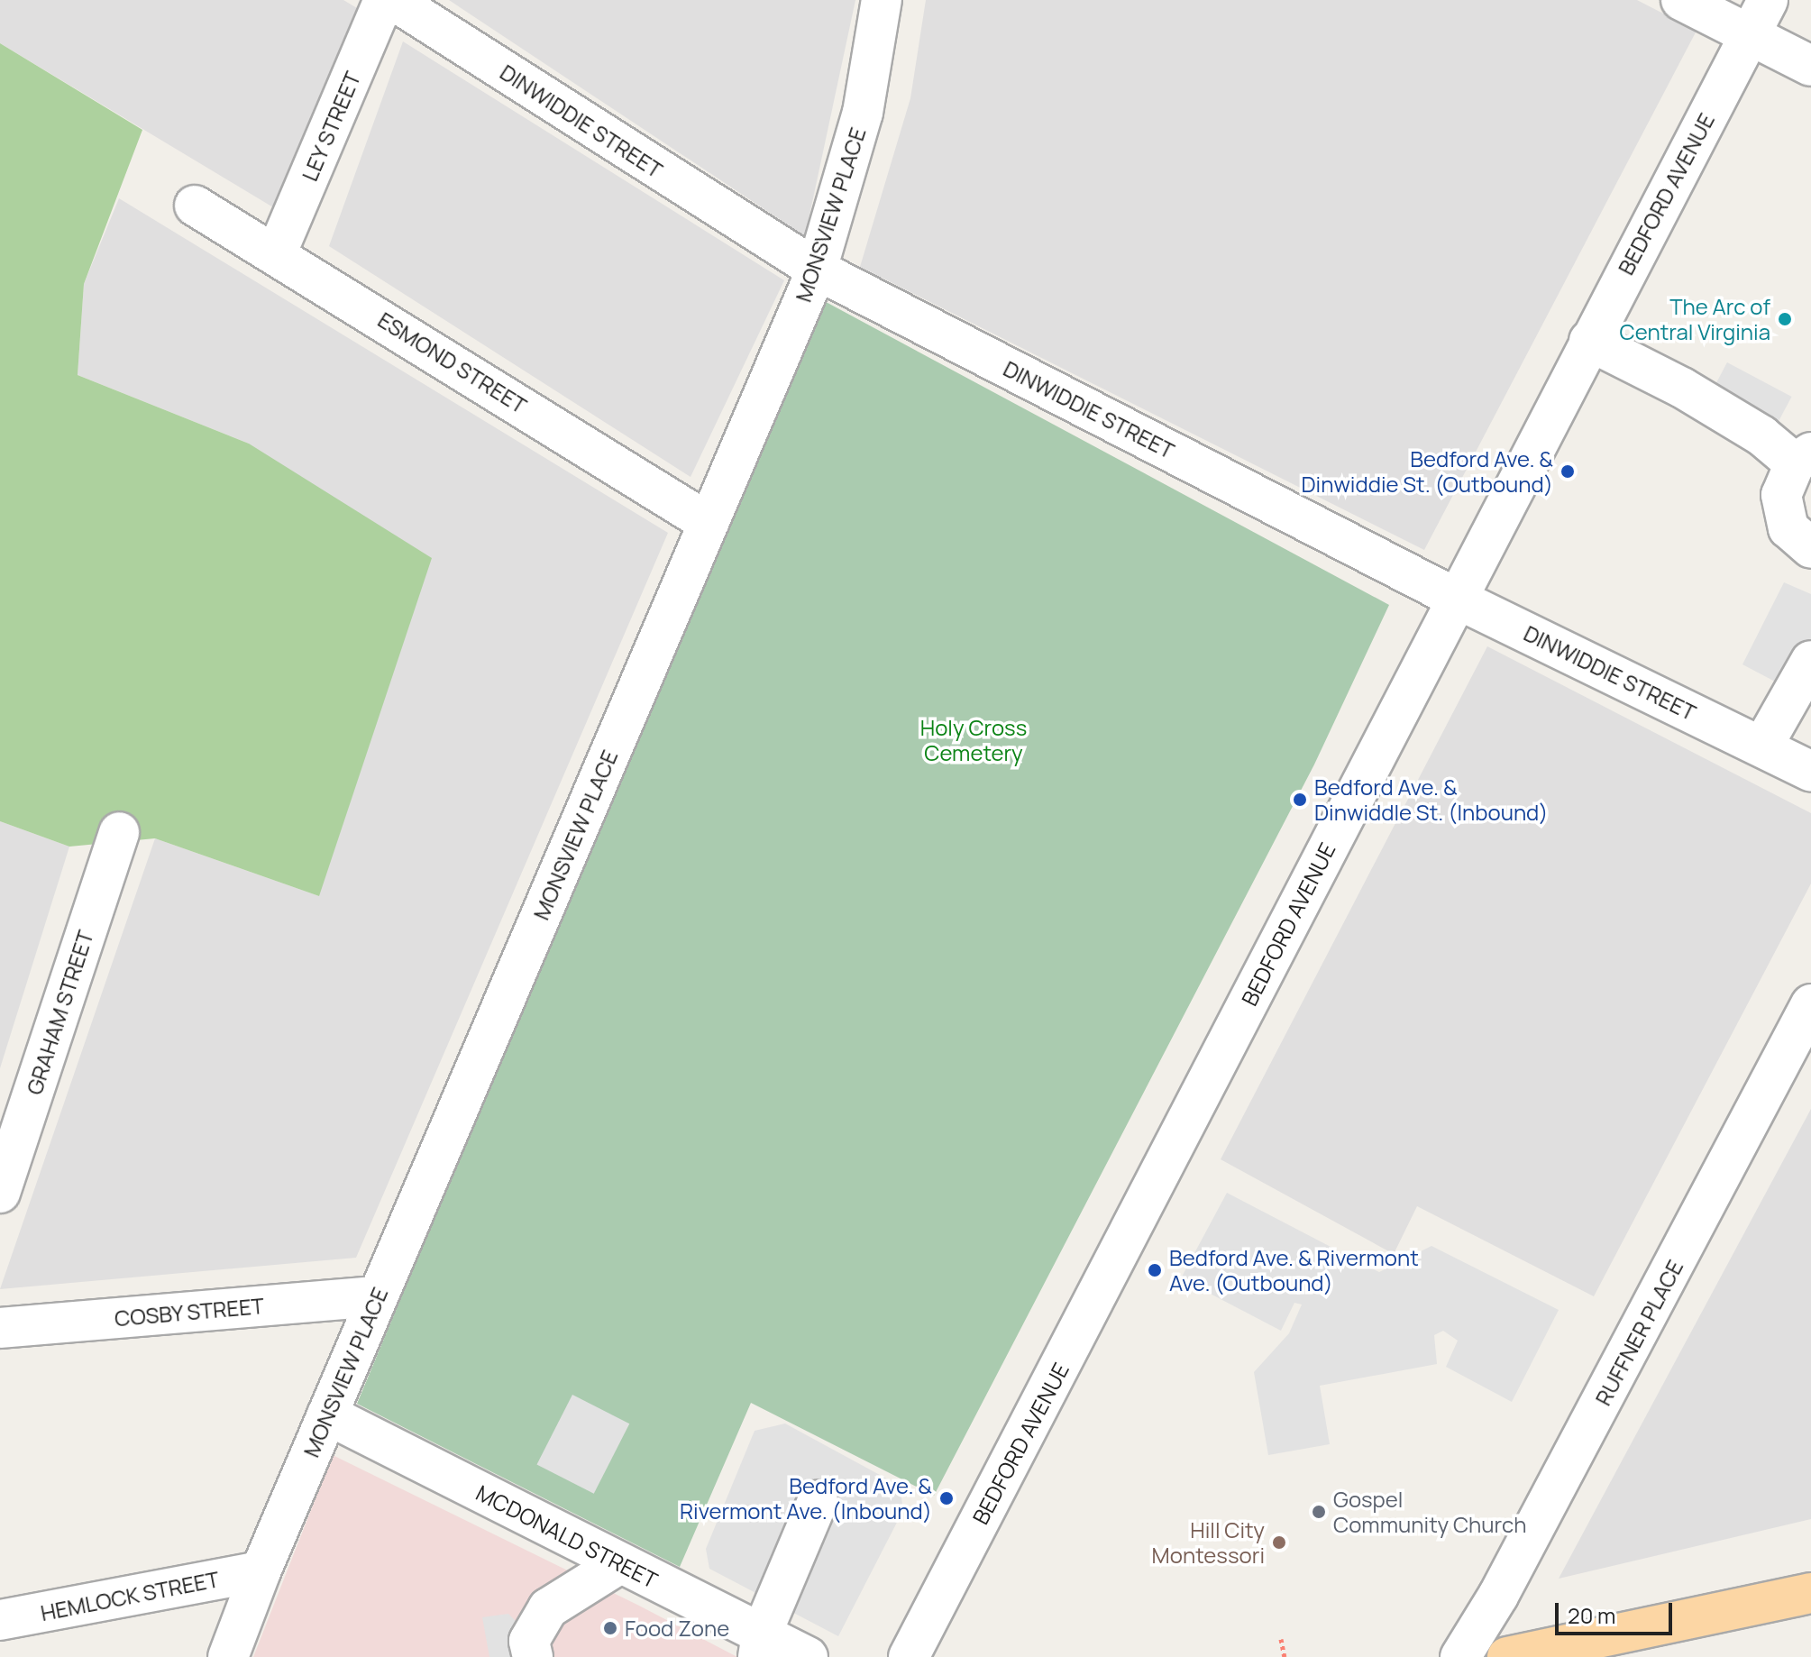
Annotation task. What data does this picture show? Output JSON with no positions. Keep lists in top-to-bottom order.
{
  "streets": {
    "street": [
      "DINWIDDIE STREET",
      "LEY STREET",
      "BEDFORD AVENUE",
      "MONSVIEW PLACE",
      "ESMOND STREET",
      "GRAHAM STREET",
      "COSBY STREET",
      "RUFFNER PLACE",
      "MCDONALD STREET",
      "HEMLOCK STREET"
    ]
  },
  "crossings": [
    ["DINWIDDIE STREET", "BEDFORD AVENUE"],
    ["DINWIDDIE STREET", "MONSVIEW PLACE"],
    ["LEY STREET", "ESMOND STREET"],
    ["MONSVIEW PLACE", "ESMOND STREET"],
    ["MONSVIEW PLACE", "COSBY STREET"],
    ["MONSVIEW PLACE", "MCDONALD STREET"],
    ["MONSVIEW PLACE", "HEMLOCK STREET"]
  ],
  "parks": ["Holy Cross Cemetery"],
  "places": [
    "The Arc of Central Virginia",
    "Bedford Ave. & Dinwiddie St. (Outbound)",
    "Bedford Ave. & Dinwiddle St. (Inbound)",
    "Bedford Ave. & Rivermont Ave. (Outbound)",
    "Bedford Ave. & Rivermont Ave. (Inbound)",
    "Gospel Community Church",
    "Hill City Montessori",
    "Food Zone"
  ],
  "scale_bar": "20 m"
}
